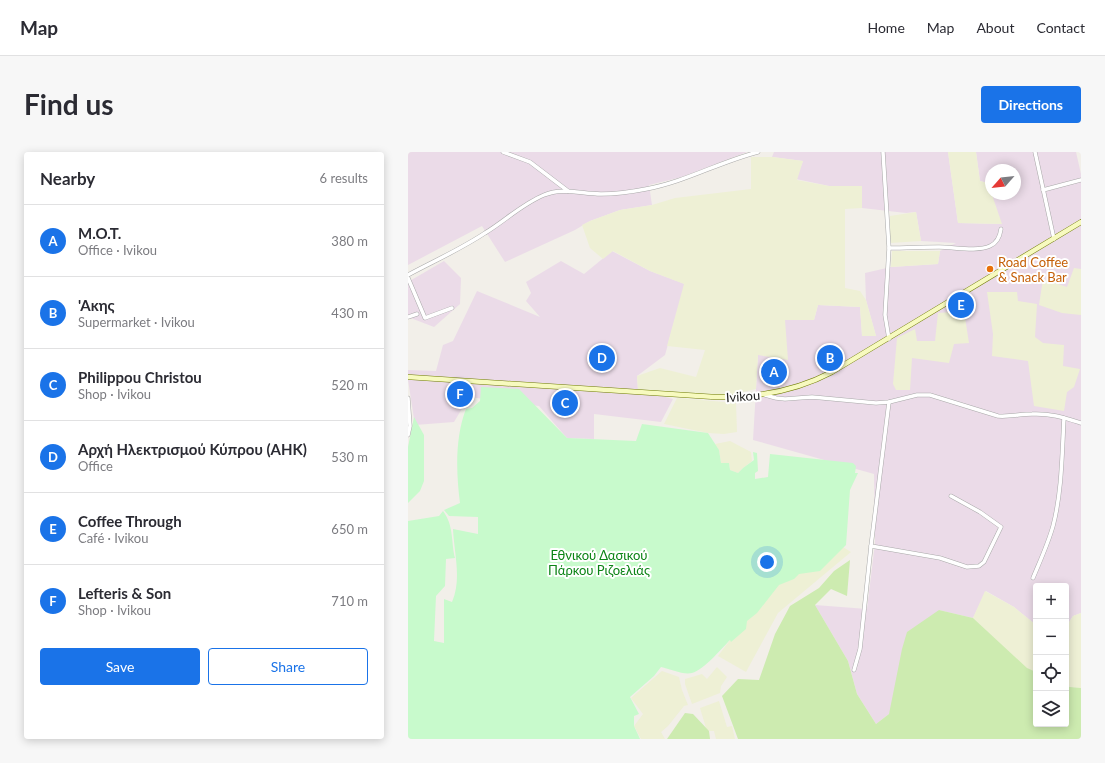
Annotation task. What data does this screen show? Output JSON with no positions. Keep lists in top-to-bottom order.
{
  "streets": {
    "street": ["Ivikou"]
  },
  "parks": ["Εθνικού Δασικού Πάρκου Ριζοελιάς"],
  "places": ["Road Coffee & Snack Bar"],
  "north": "bottom left",
  "page": {
    "header": "Map",
    "nav": [
      "Home",
      "Map",
      "About",
      "Contact"
    ],
    "buttons": [
      "Directions",
      ["Save", "Share"]
    ],
    "title": "Find us",
    "heading": ["Nearby", "6 results"],
    "list": [
      {
        "mark": "A",
        "name": "M.O.T.",
        "note": "Office · Ivikou",
        "value": "380 m"
      },
      {
        "mark": "B",
        "name": "'Ακης",
        "note": "Supermarket · Ivikou",
        "value": "430 m"
      },
      {
        "mark": "C",
        "name": "Philippou Christou",
        "note": "Shop · Ivikou",
        "value": "520 m"
      },
      {
        "mark": "D",
        "name": "Αρχή Ηλεκτρισμού Κύπρου (ΑΗΚ)",
        "note": "Office",
        "value": "530 m"
      },
      {
        "mark": "E",
        "name": "Coffee Through",
        "note": "Café · Ivikou",
        "value": "650 m"
      },
      {
        "mark": "F",
        "name": "Lefteris & Son",
        "note": "Shop · Ivikou",
        "value": "710 m"
      }
    ],
    "pins": [
      "E",
      "B",
      "D",
      "A",
      "F",
      "C"
    ],
    "map_buttons": ["+", "−"]
  }
}
